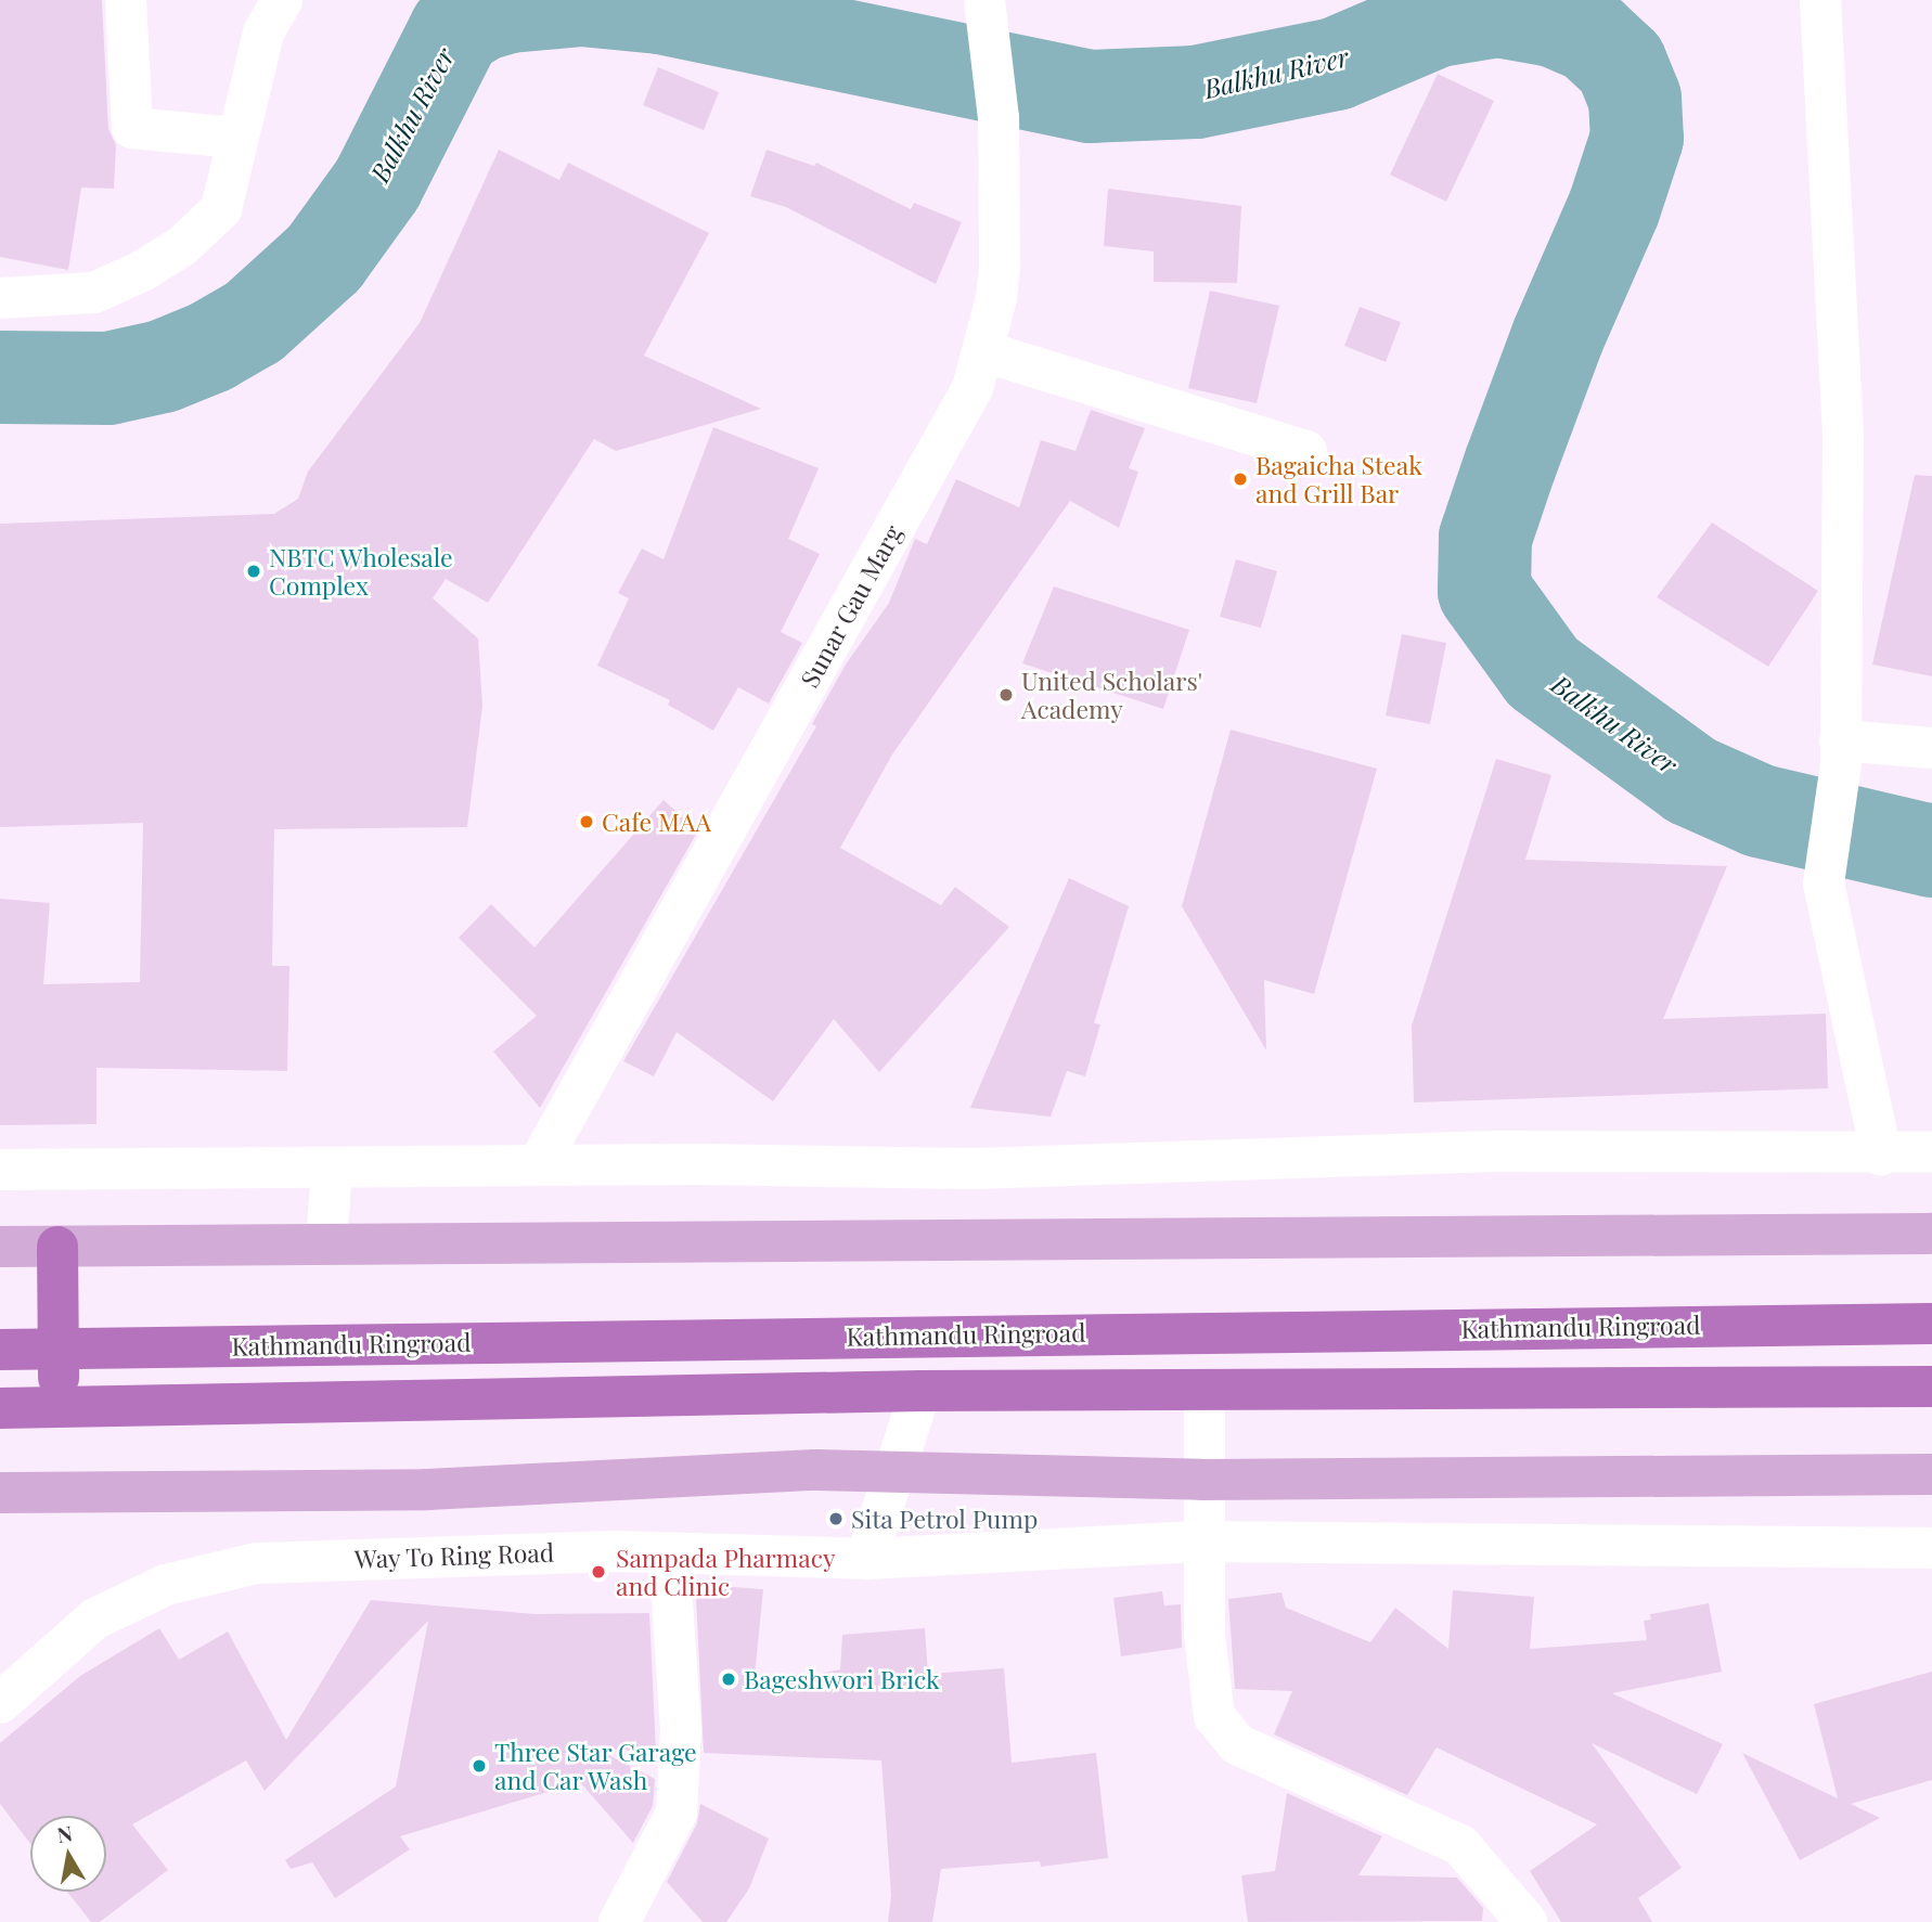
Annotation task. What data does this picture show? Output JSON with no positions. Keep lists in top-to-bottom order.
{
  "streets": {
    "highway": ["Kathmandu Ringroad"],
    "street": ["Sunar Gau Marg", "Way To Ring Road"]
  },
  "water": ["Balkhu River"],
  "places": [
    "Bagaicha Steak and Grill Bar",
    "NBTC Wholesale Complex",
    "United Scholars' Academy",
    "Cafe MAA",
    "Sita Petrol Pump",
    "Sampada Pharmacy and Clinic",
    "Bageshwori Brick",
    "Three Star Garage and Car Wash"
  ],
  "north": "top"
}
